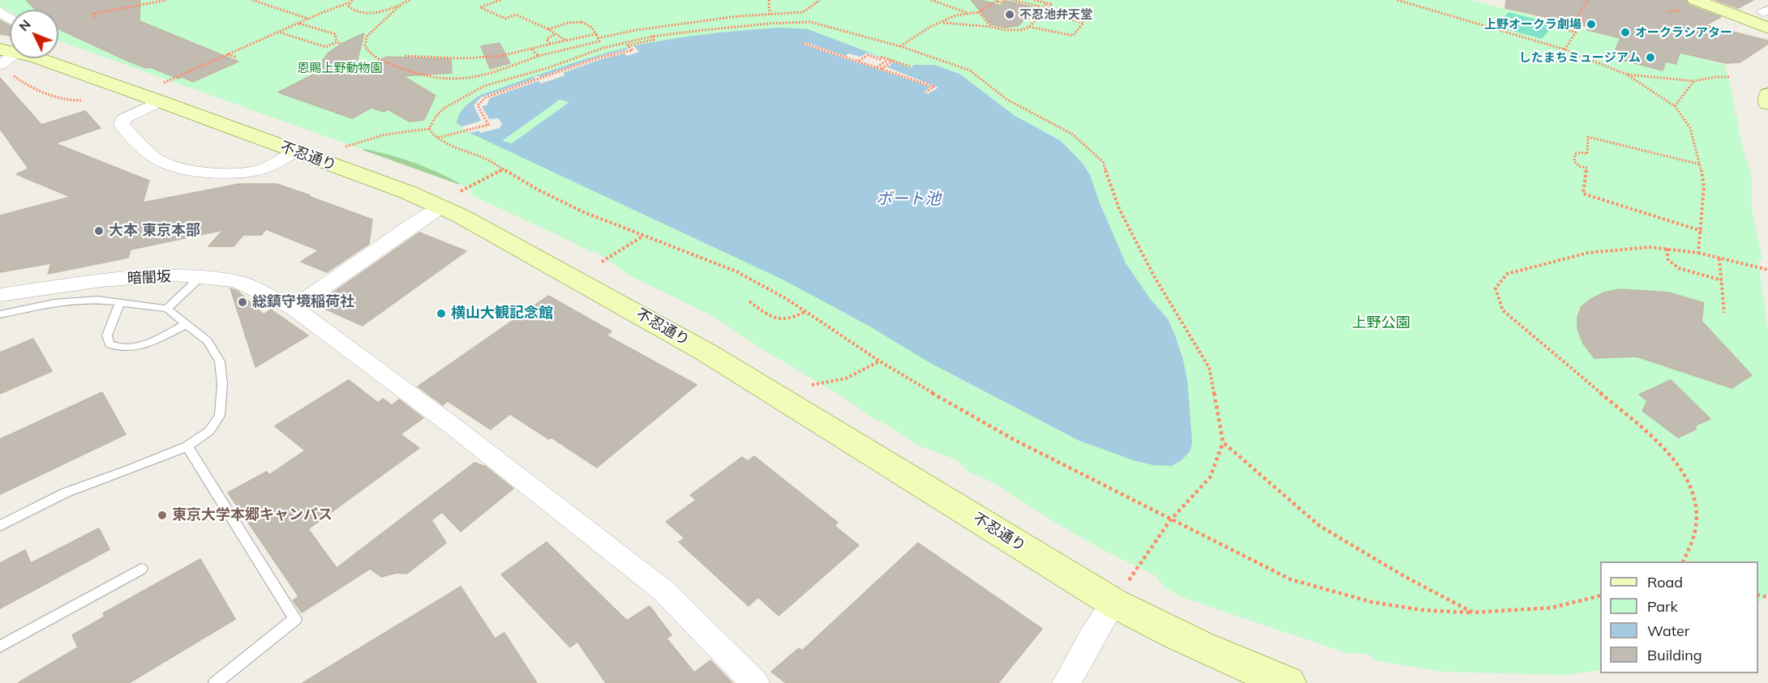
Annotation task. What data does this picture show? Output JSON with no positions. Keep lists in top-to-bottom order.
{
  "streets": {
    "main road": ["不忍通り"],
    "street": ["暗闇坂"]
  },
  "water": ["ボート池"],
  "parks": ["恩賜上野動物園", "上野公園"],
  "places": [
    "不忍池弁天堂",
    "上野オークラ劇場",
    "オークラシアター",
    "したまちミュージアム",
    "大本 東京本部",
    "総鎮守境稲荷社",
    "横山大観記念館",
    "東京大学本郷キャンパス"
  ],
  "legend": [
    "Road",
    "Park",
    "Water",
    "Building"
  ],
  "north": "top left"
}
